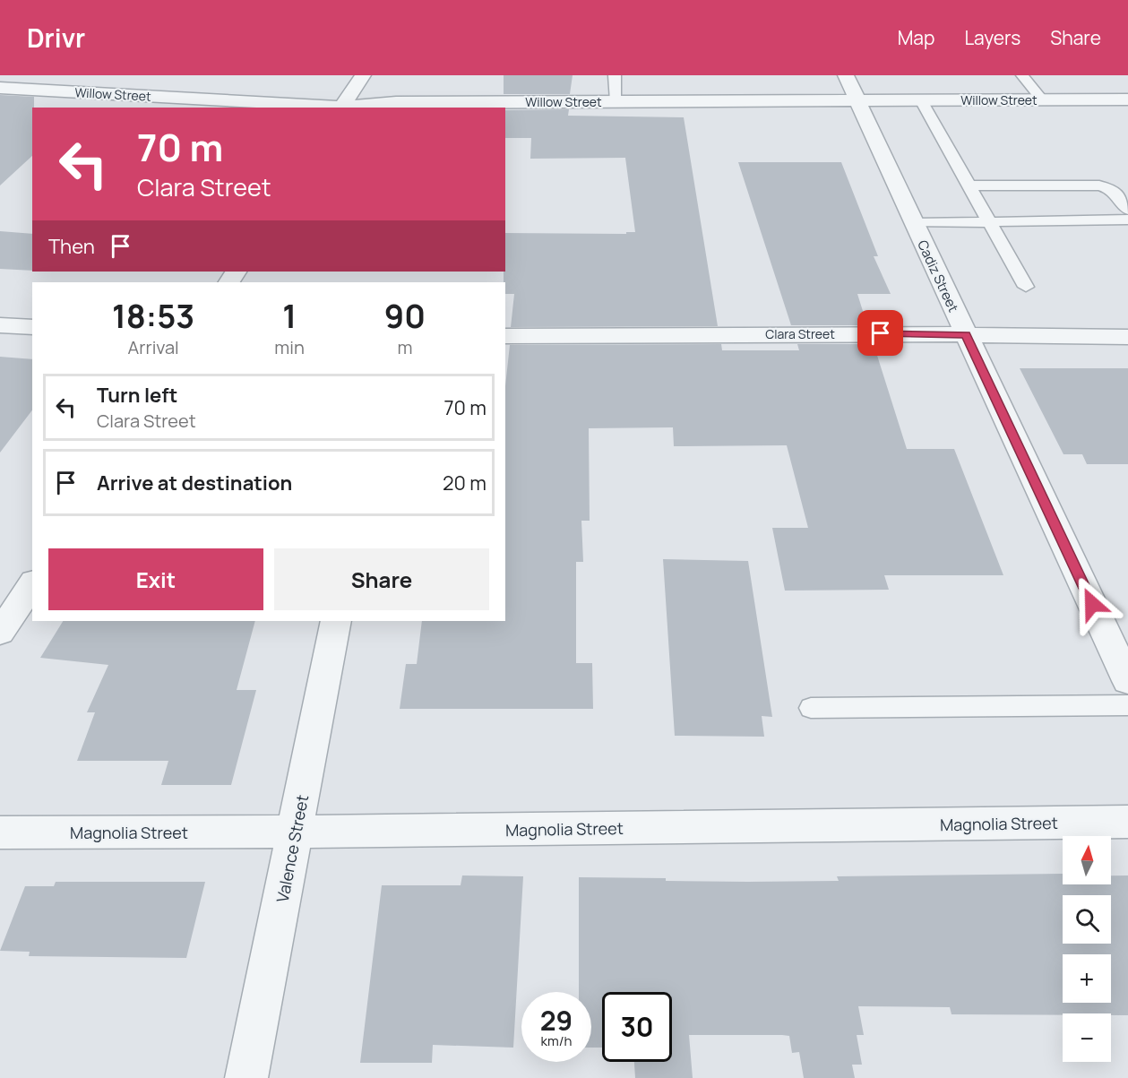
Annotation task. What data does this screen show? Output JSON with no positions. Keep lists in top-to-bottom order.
{
  "streets": {
    "street": [
      "Willow Street",
      "Cadiz Street",
      "Clara Street",
      "Magnolia Street",
      "Valence Street"
    ]
  },
  "crossings": [
    ["Willow Street", "Cadiz Street"],
    ["Cadiz Street", "Clara Street"],
    ["Magnolia Street", "Valence Street"]
  ],
  "north": "top",
  "page": {
    "header": "Drivr",
    "nav": ["Map", "Layers", "Share"],
    "turn": ["70 m", "Clara Street"],
    "then": "Then",
    "eta": [
      "18:53",
      "Arrival",
      "1",
      "min",
      "90",
      "m"
    ],
    "list": [
      {
        "name": "Turn left",
        "note": "Clara Street",
        "value": "70 m"
      },
      {
        "name": "Arrive at destination",
        "value": "20 m"
      }
    ],
    "buttons": ["Exit", "Share"],
    "map_buttons": ["+", "−"],
    "speed": "29 km/h",
    "limit": "30"
  }
}
